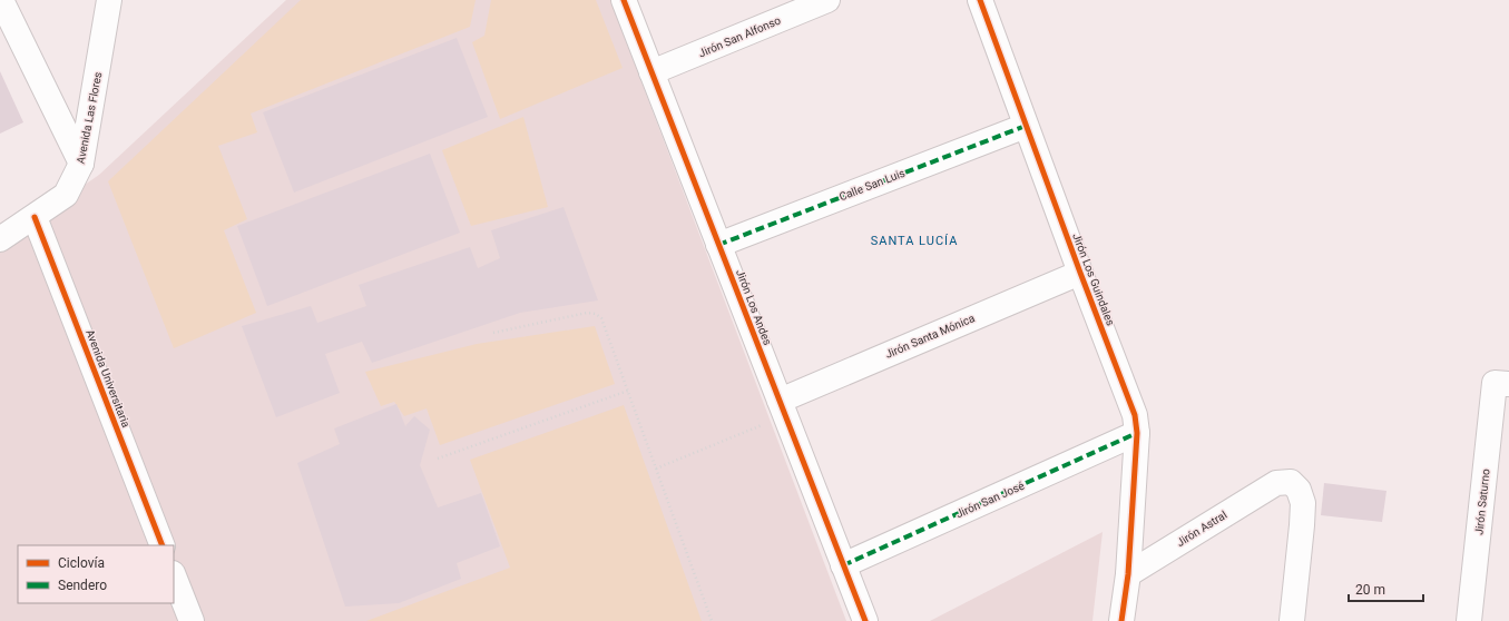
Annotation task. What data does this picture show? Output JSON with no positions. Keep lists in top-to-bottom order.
{
  "streets": {
    "street": [
      "Jirón San Alfonso",
      "Avenida Las Flores",
      "Calle San Luis",
      "Jirón Los Guindales",
      "Jirón Los Andes",
      "Jirón Santa Mónica",
      "Avenida Universitaria",
      "Jirón San José",
      "Jirón Saturno",
      "Jirón Astral"
    ]
  },
  "crossings": [
    ["Jirón San Alfonso", "Jirón Los Andes"],
    ["Avenida Las Flores", "Avenida Universitaria"],
    ["Calle San Luis", "Jirón Los Guindales"],
    ["Calle San Luis", "Jirón Los Andes"],
    ["Jirón Los Guindales", "Jirón Santa Mónica"],
    ["Jirón Los Guindales", "Jirón San José"],
    ["Jirón Los Guindales", "Jirón Astral"],
    ["Jirón Los Andes", "Jirón Santa Mónica"],
    ["Jirón Los Andes", "Jirón San José"]
  ],
  "districts": ["SANTA LUCÍA"],
  "legend": ["Ciclovía", "Sendero"],
  "scale_bar": "20 m"
}
